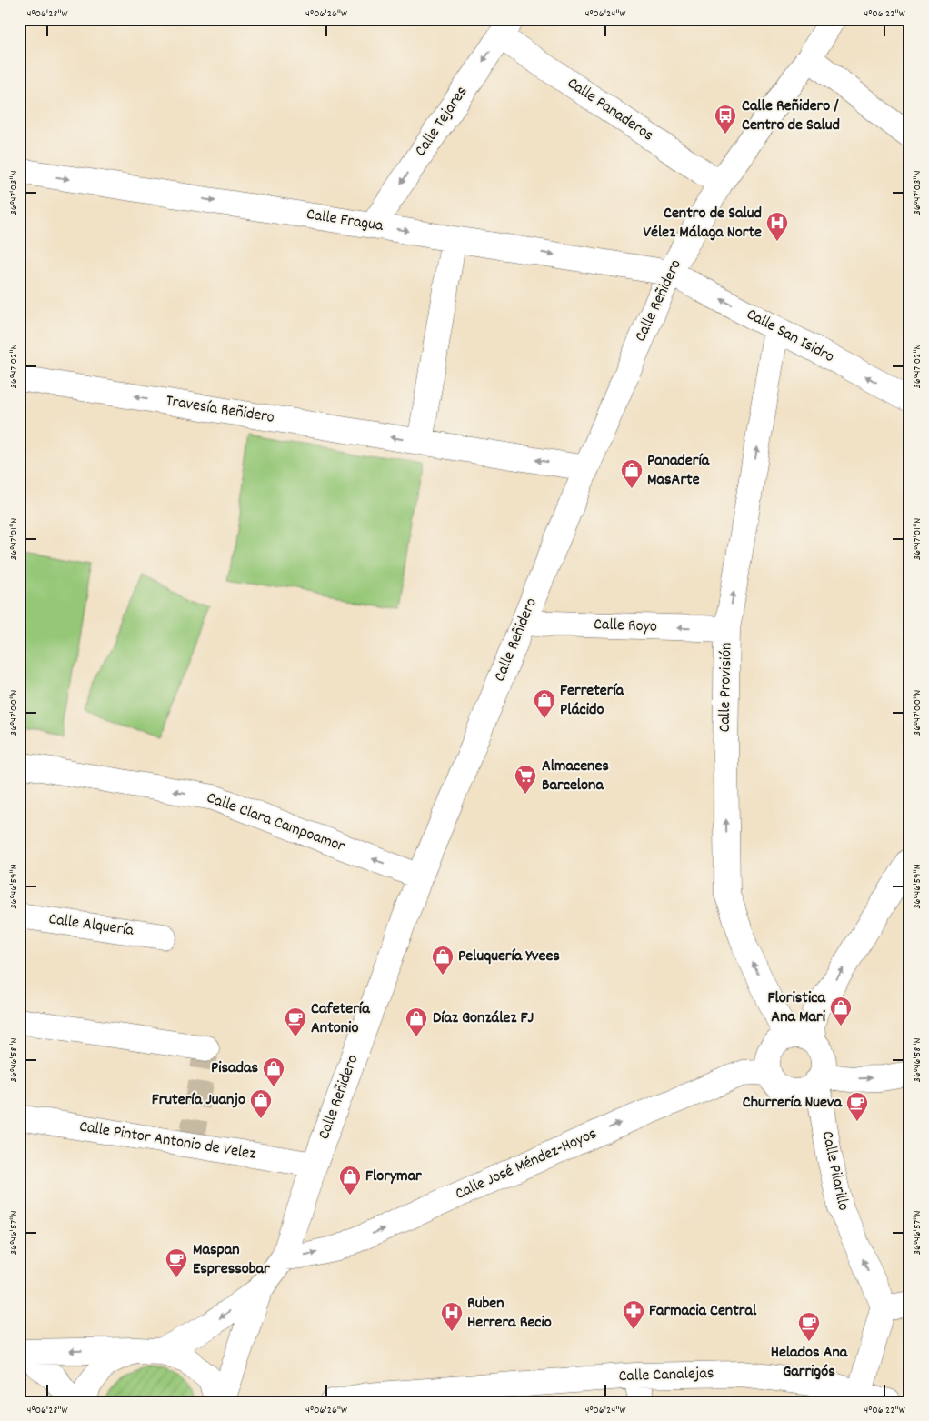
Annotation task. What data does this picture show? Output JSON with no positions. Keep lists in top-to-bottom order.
{
  "streets": {
    "street": [
      "Calle Panaderos",
      "Calle Tejares",
      "Calle Fragua",
      "Calle Reñidero",
      "Calle San Isidro",
      "Travesía Reñidero",
      "Calle Royo",
      "Calle Provisión",
      "Calle Clara Campoamor",
      "Calle Alquería",
      "Calle Pintor Antonio de Velez",
      "Calle José Méndez-Hoyos",
      "Calle Pilarillo",
      "Calle Canalejas"
    ]
  },
  "crossings": [
    ["Calle Panaderos", "Calle Tejares"],
    ["Calle Panaderos", "Calle Reñidero"],
    ["Calle Tejares", "Calle Fragua"],
    ["Calle Fragua", "Calle Reñidero"],
    ["Calle Fragua", "Calle San Isidro"],
    ["Calle Reñidero", "Calle San Isidro"],
    ["Calle Reñidero", "Travesía Reñidero"],
    ["Calle Reñidero", "Calle Royo"],
    ["Calle Reñidero", "Calle Clara Campoamor"],
    ["Calle Reñidero", "Calle Pintor Antonio de Velez"],
    ["Calle Reñidero", "Calle José Méndez-Hoyos"],
    ["Calle San Isidro", "Calle Provisión"],
    ["Calle Royo", "Calle Provisión"],
    ["Calle Provisión", "Calle José Méndez-Hoyos"],
    ["Calle Provisión", "Calle Pilarillo"],
    ["Calle José Méndez-Hoyos", "Calle Pilarillo"]
  ],
  "one_way": [
    "Calle Tejares",
    "Calle Fragua",
    "Calle San Isidro",
    "Travesía Reñidero",
    "Calle Royo",
    "Calle Provisión",
    "Calle Clara Campoamor",
    "Calle José Méndez-Hoyos",
    "Calle Pilarillo"
  ],
  "places": {
    "bus stop": ["Calle Reñidero / Centro de Salud"],
    "hospital": ["Centro de Salud Vélez Málaga Norte", "Ruben Herrera Recio"],
    "shop": [
      "Panadería MasArte",
      "Ferretería Plácido",
      "Peluquería Yvees",
      "Floristica Ana Mari",
      "Díaz González FJ",
      "Pisadas",
      "Frutería Juanjo",
      "Florymar"
    ],
    "supermarket": ["Almacenes Barcelona"],
    "cafe": [
      "Cafetería Antonio",
      "Churrería Nueva",
      "Maspan Espressobar",
      "Helados Ana Garrigós"
    ],
    "pharmacy": ["Farmacia Central"]
  },
  "coordinates": [
    "4°06'28\"W",
    "4°06'26\"W",
    "4°06'24\"W",
    "4°06'22\"W",
    "36°47'03\"N",
    "36°47'02\"N",
    "36°47'01\"N",
    "36°47'00\"N",
    "36°46'59\"N",
    "36°46'58\"N",
    "36°46'57\"N"
  ]
}
